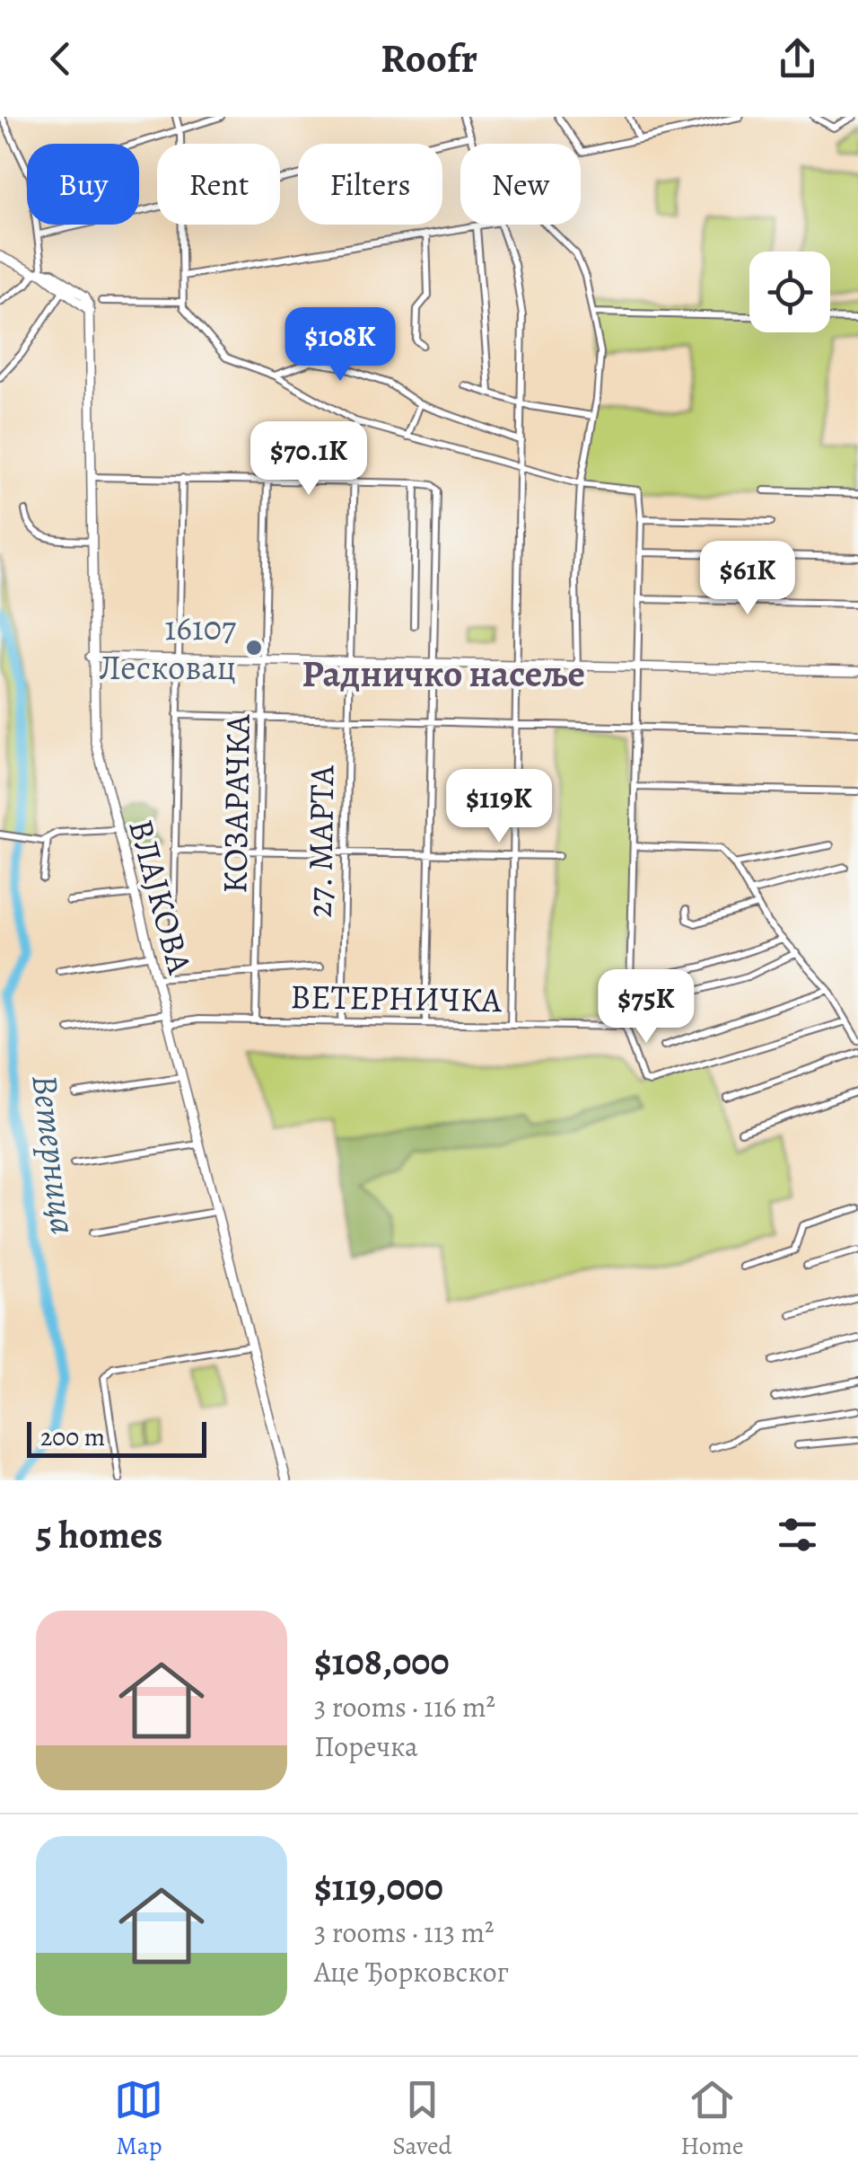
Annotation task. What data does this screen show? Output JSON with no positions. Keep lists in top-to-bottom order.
{
  "streets": {
    "main road": ["ВЛАЈКОВА"],
    "street": ["КОЗАРАЧКА", "27. МАРТА", "ВЕТЕРНИЧКА"]
  },
  "crossings": [
    ["КОЗАРАЧКА", "ВЕТЕРНИЧКА"],
    ["27. МАРТА", "ВЕТЕРНИЧКА"],
    ["ВЛАЈКОВА", "ВЕТЕРНИЧКА"]
  ],
  "districts": ["Радничко насеље"],
  "water": ["Ветерница"],
  "places": ["16107 Лесковац"],
  "scale_bar": "200 m",
  "page": {
    "header": "Roofr",
    "chip": [
      "Buy",
      "Rent",
      "Filters",
      "New"
    ],
    "price": [
      "$108K",
      "$70.1K",
      "$61K",
      "$119K",
      "$75K"
    ],
    "scale": "200 m",
    "heading": "5 homes",
    "list": [
      {
        "name": "$108,000",
        "note": "3 rooms · 116 m² · Поречка"
      },
      {
        "name": "$119,000",
        "note": "3 rooms · 113 m² · Аце Ђорковског"
      }
    ],
    "tabs": ["Map", "Saved", "Home"]
  }
}
